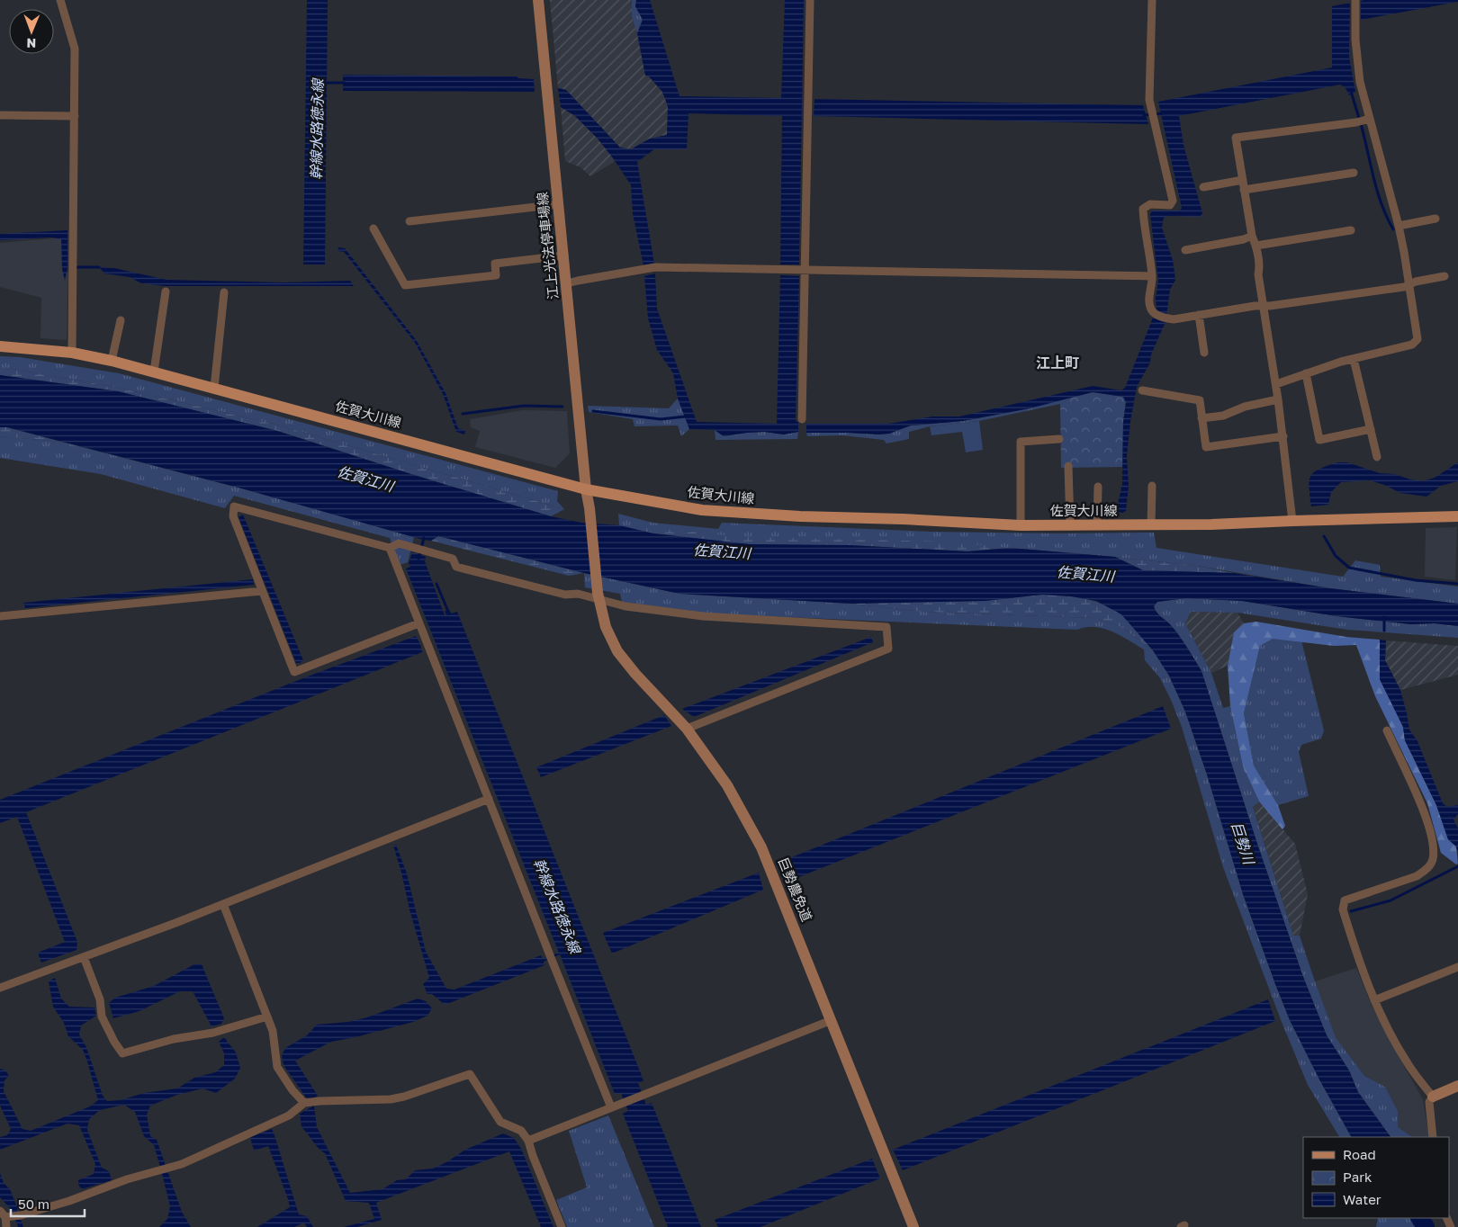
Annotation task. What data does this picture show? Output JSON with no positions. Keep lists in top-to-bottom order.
{
  "streets": {
    "main road": ["佐賀大川線"],
    "street": ["江上光法停車場線", "巨勢農免道"]
  },
  "crossings": [
    ["江上光法停車場線", "佐賀大川線"],
    ["江上光法停車場線", "巨勢農免道"]
  ],
  "districts": ["江上町"],
  "water": ["幹線水路徳永線", "佐賀江川", "巨勢川"],
  "legend": ["Road", "Park", "Water"],
  "scale_bar": "50 m",
  "north": "bottom"
}
